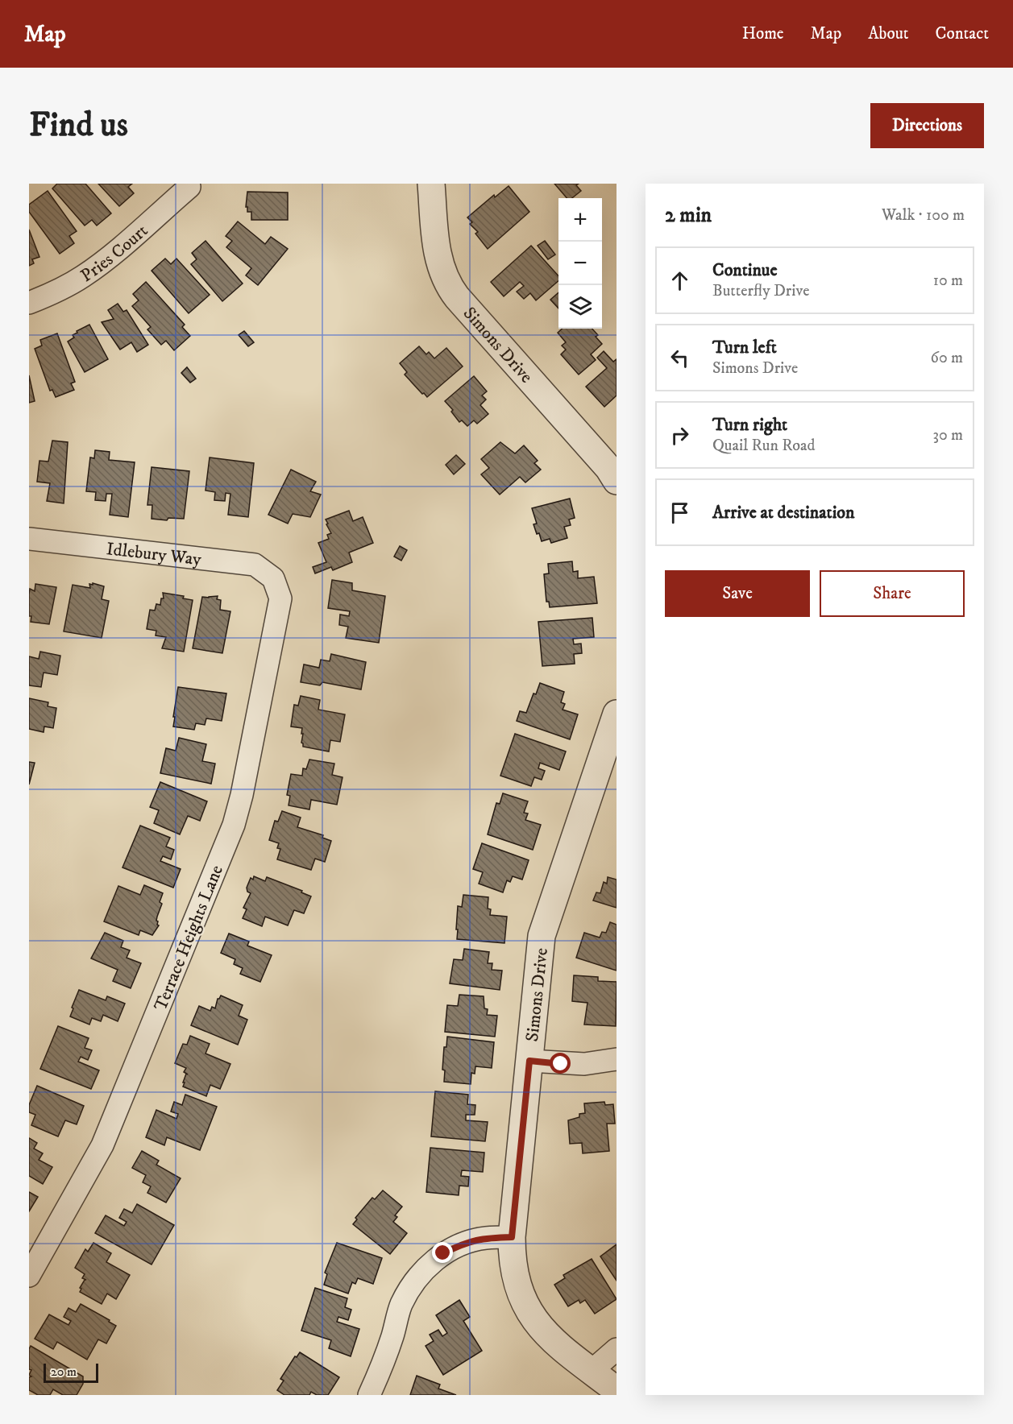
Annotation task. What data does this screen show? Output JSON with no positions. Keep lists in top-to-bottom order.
{
  "streets": {
    "street": [
      "Pries Court",
      "Simons Drive",
      "Idlebury Way",
      "Terrace Heights Lane"
    ]
  },
  "crossings": [
    ["Idlebury Way", "Terrace Heights Lane"]
  ],
  "scale_bar": "20 m",
  "page": {
    "header": "Map",
    "nav": [
      "Home",
      "Map",
      "About",
      "Contact"
    ],
    "buttons": [
      "Directions",
      ["Save", "Share"]
    ],
    "title": "Find us",
    "heading": ["2 min", "Walk · 100 m"],
    "map_buttons": ["+", "−"],
    "list": [
      ["Continue", "Butterfly Drive", "10 m"],
      ["Turn left", "Simons Drive", "60 m"],
      ["Turn right", "Quail Run Road", "30 m"],
      "Arrive at destination"
    ],
    "scale": "20 m"
  }
}
